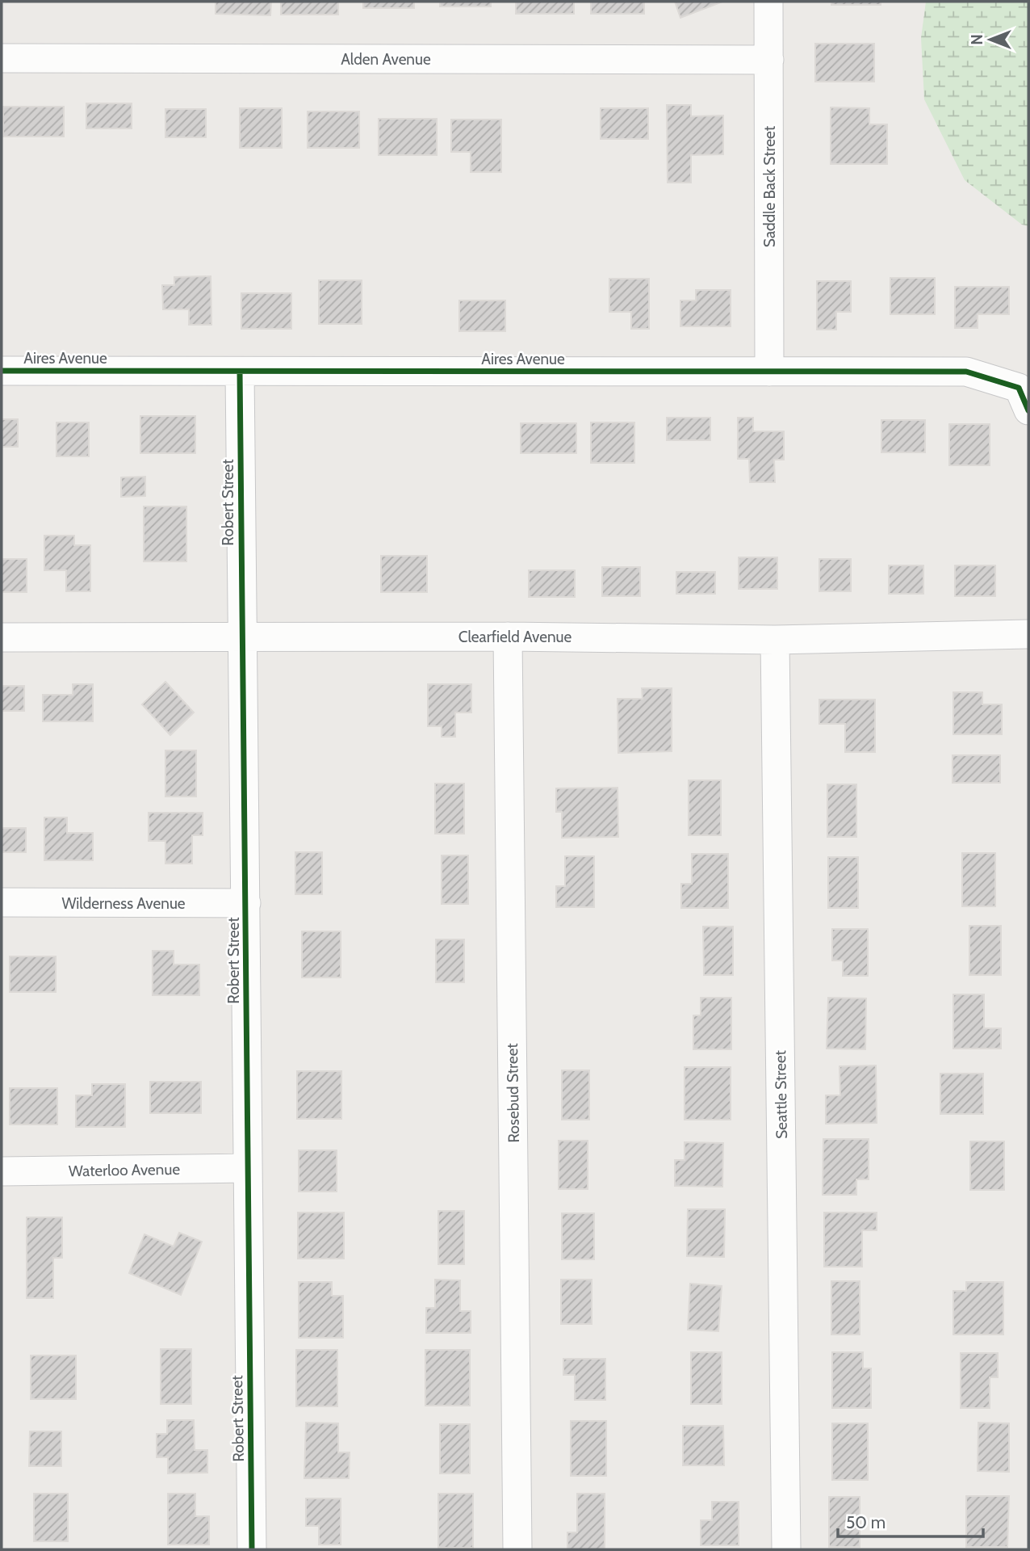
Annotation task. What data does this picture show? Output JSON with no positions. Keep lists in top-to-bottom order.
{
  "streets": {
    "street": [
      "Alden Avenue",
      "Saddle Back Street",
      "Aires Avenue",
      "Robert Street",
      "Clearfield Avenue",
      "Wilderness Avenue",
      "Rosebud Street",
      "Seattle Street",
      "Waterloo Avenue"
    ]
  },
  "crossings": [
    ["Alden Avenue", "Saddle Back Street"],
    ["Saddle Back Street", "Aires Avenue"],
    ["Aires Avenue", "Robert Street"],
    ["Robert Street", "Clearfield Avenue"],
    ["Robert Street", "Wilderness Avenue"],
    ["Robert Street", "Waterloo Avenue"],
    ["Clearfield Avenue", "Rosebud Street"],
    ["Clearfield Avenue", "Seattle Street"]
  ],
  "scale_bar": "50 m",
  "north": "left"
}
